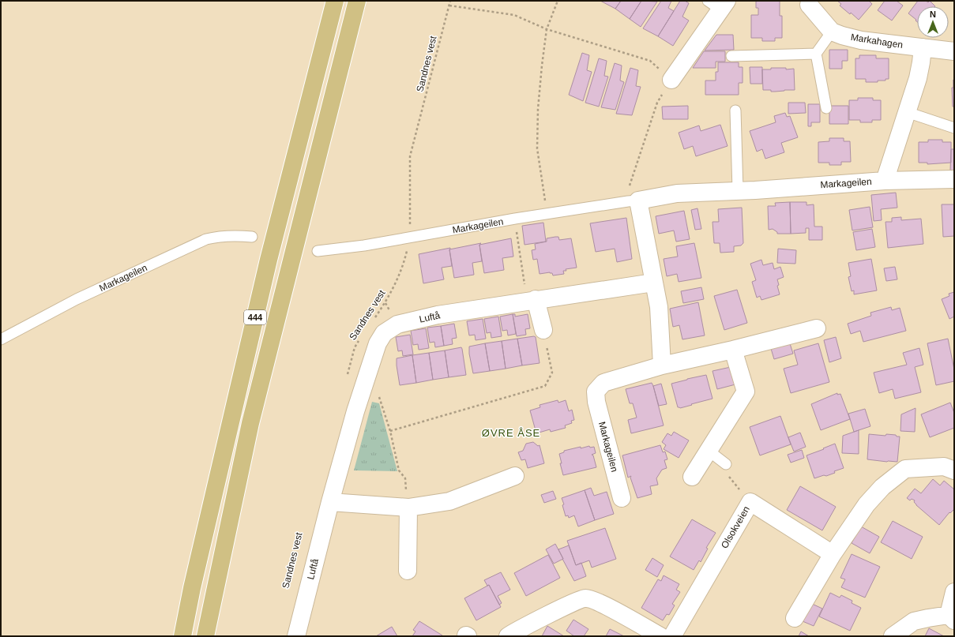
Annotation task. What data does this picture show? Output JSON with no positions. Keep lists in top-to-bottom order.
{
  "streets": {
    "highway": ["444"],
    "street": [
      "Markahagen",
      "Markageilen",
      "Luftå",
      "Olsokveien"
    ],
    "path": ["Sandnes vest"]
  },
  "crossings": [
    ["Sandnes vest", "Markageilen"]
  ],
  "districts": ["ØVRE ÅSE"],
  "north": "top"
}
